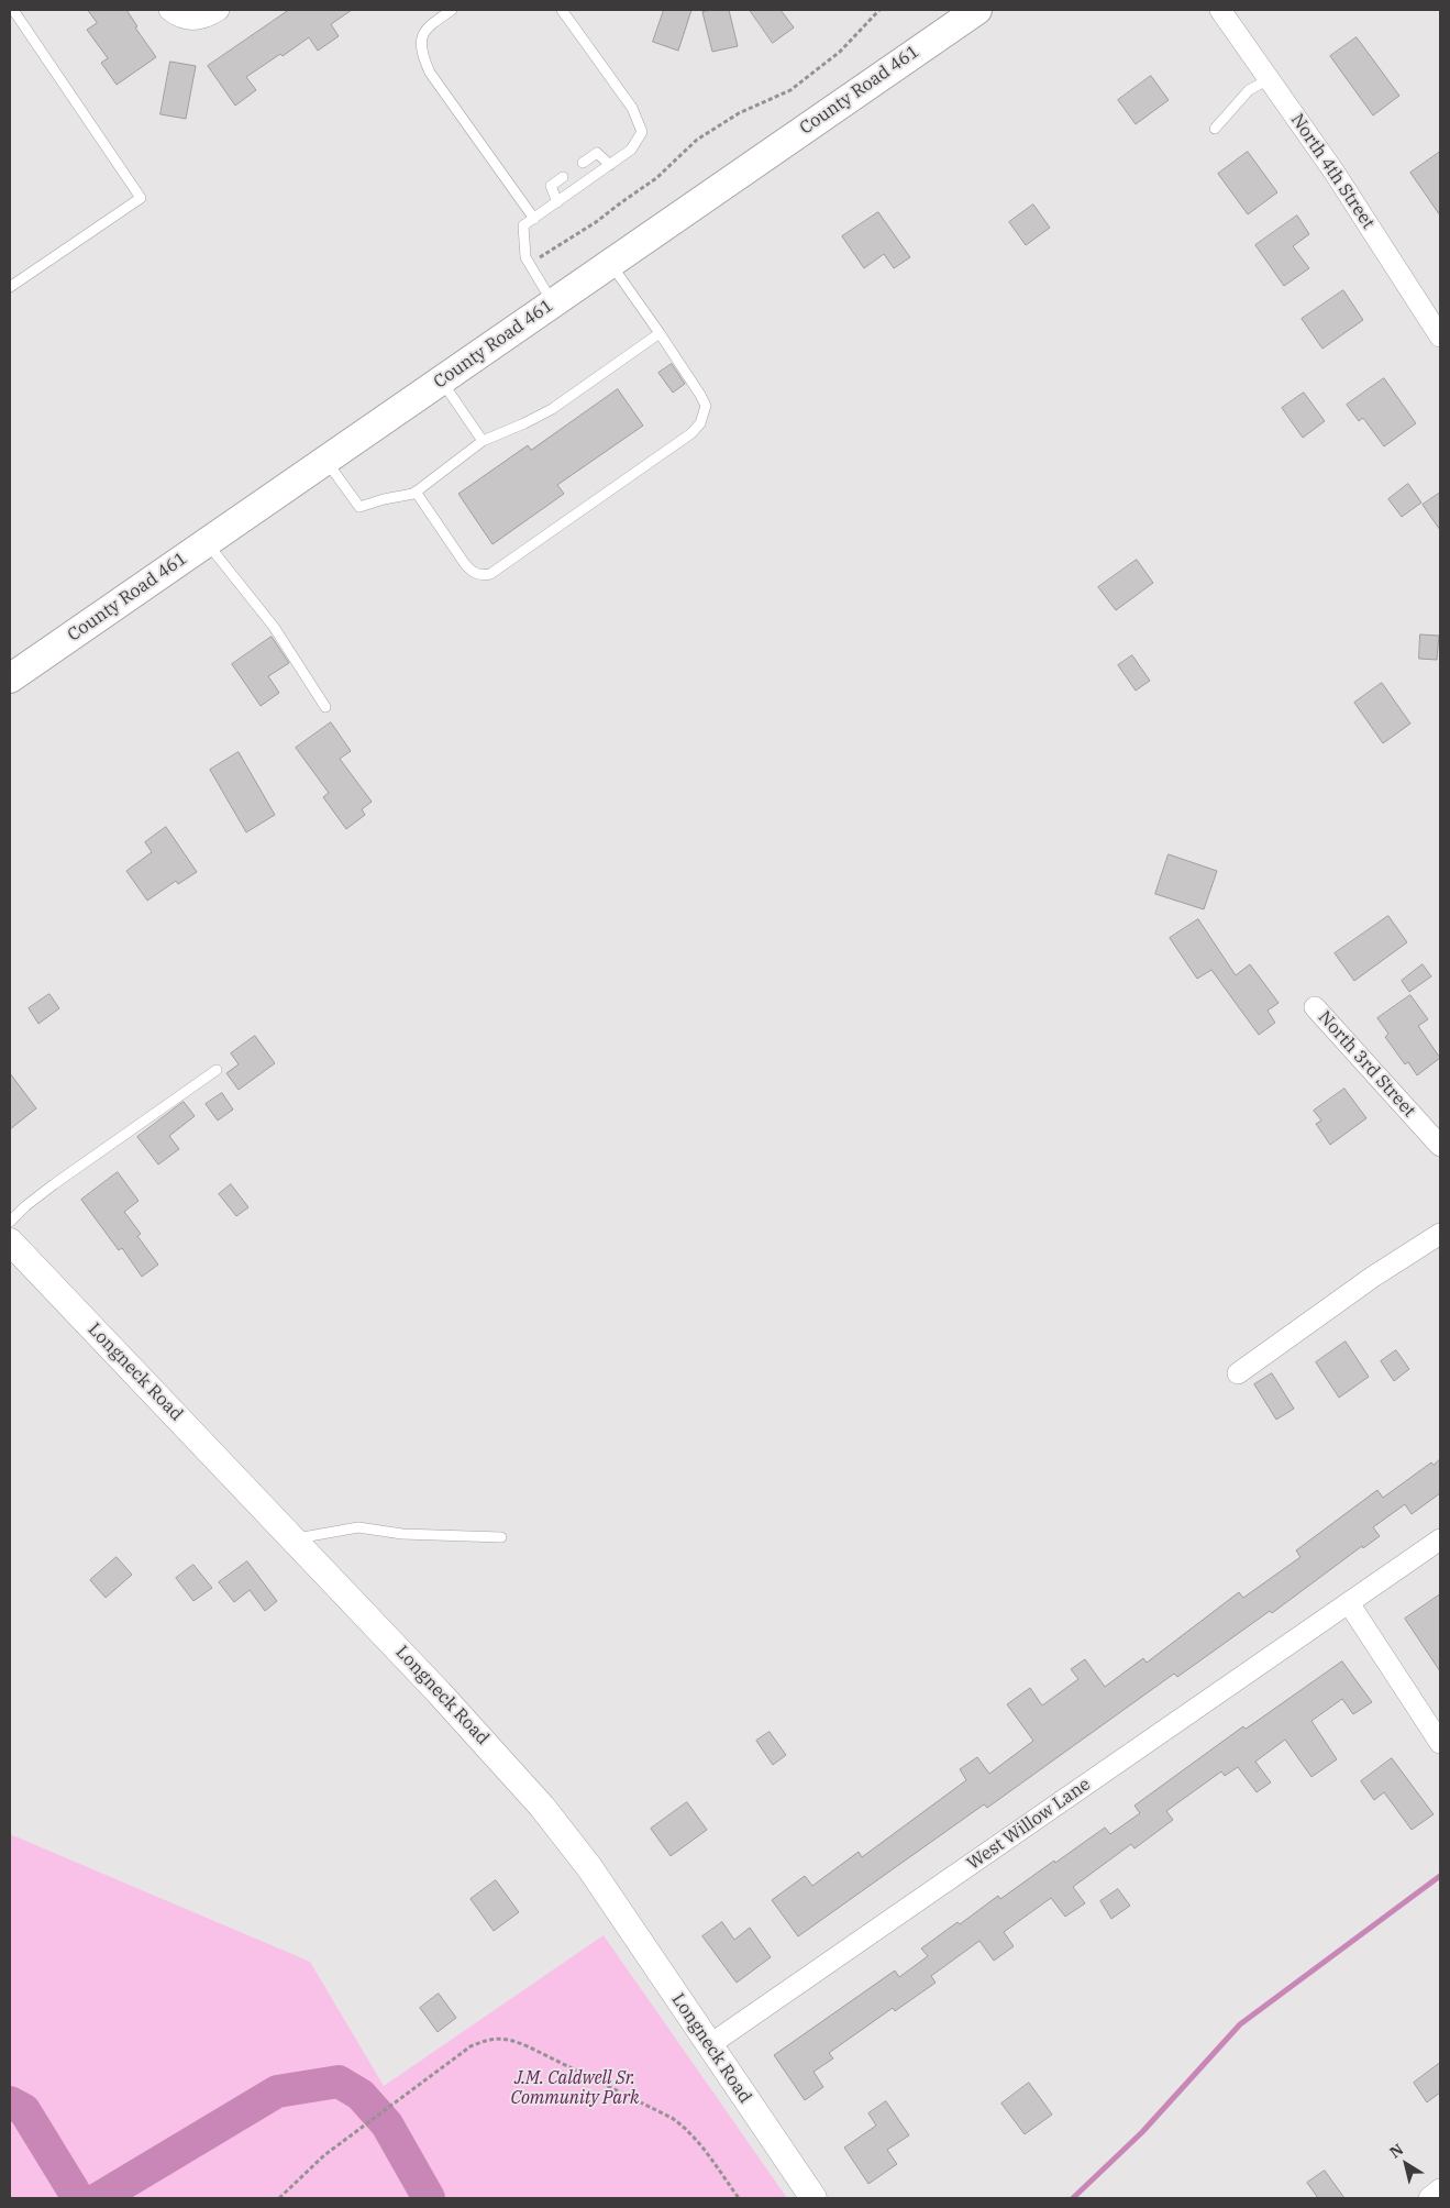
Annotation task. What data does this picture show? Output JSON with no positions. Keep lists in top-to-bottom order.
{
  "streets": {
    "main road": ["County Road 461"],
    "street": [
      "North 4th Street",
      "North 3rd Street",
      "Longneck Road",
      "West Willow Lane"
    ]
  },
  "crossings": [
    ["Longneck Road", "West Willow Lane"]
  ],
  "parks": ["J.M. Caldwell Sr. Community Park"],
  "north": "top left"
}
